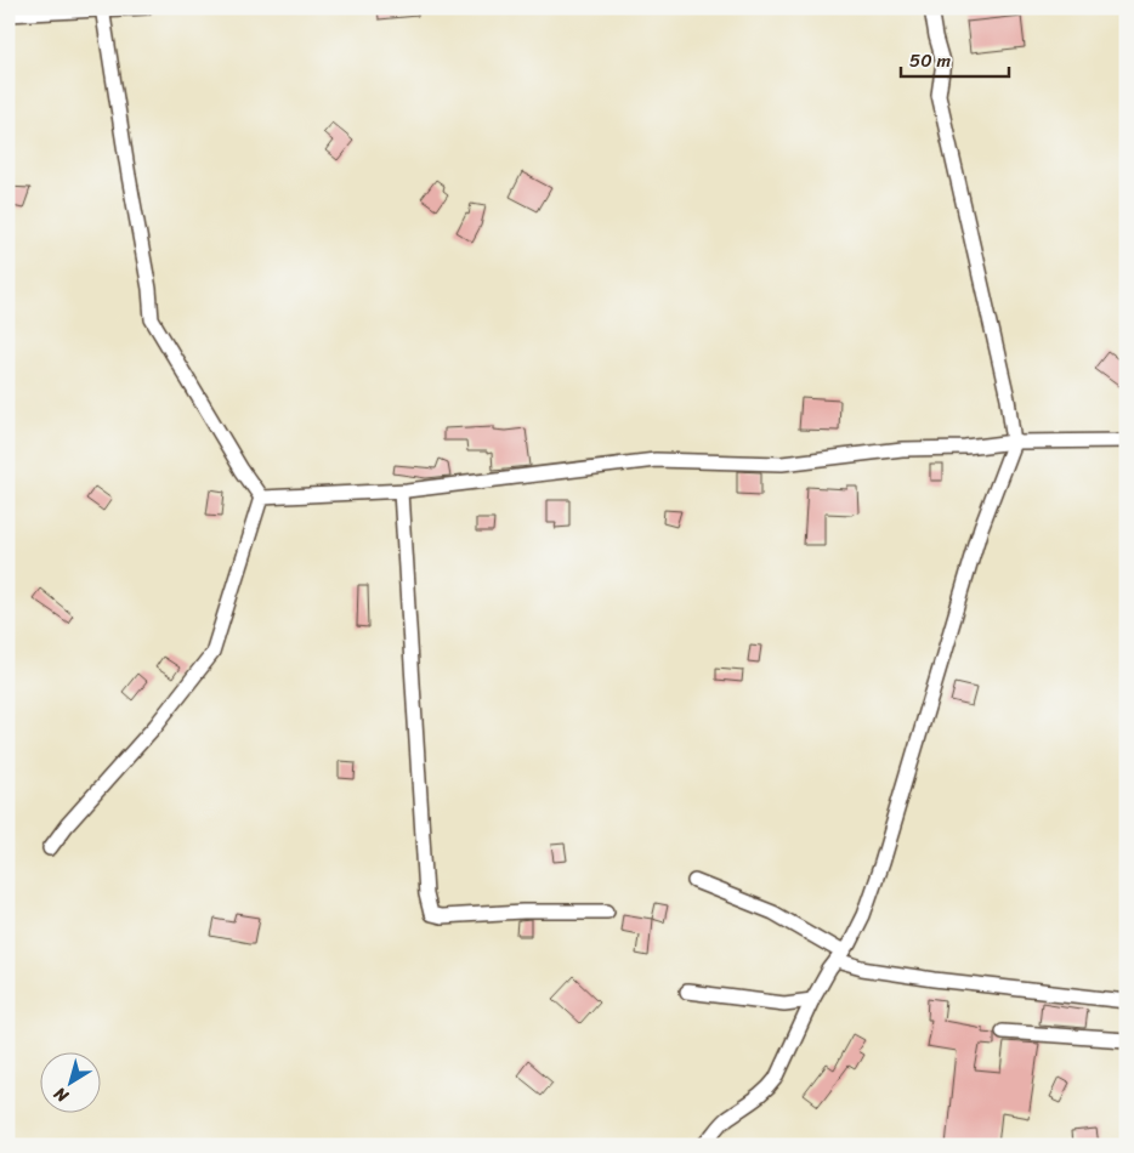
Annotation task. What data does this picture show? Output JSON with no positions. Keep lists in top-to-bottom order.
{
  "scale_bar": "50 m",
  "north": "bottom left"
}
